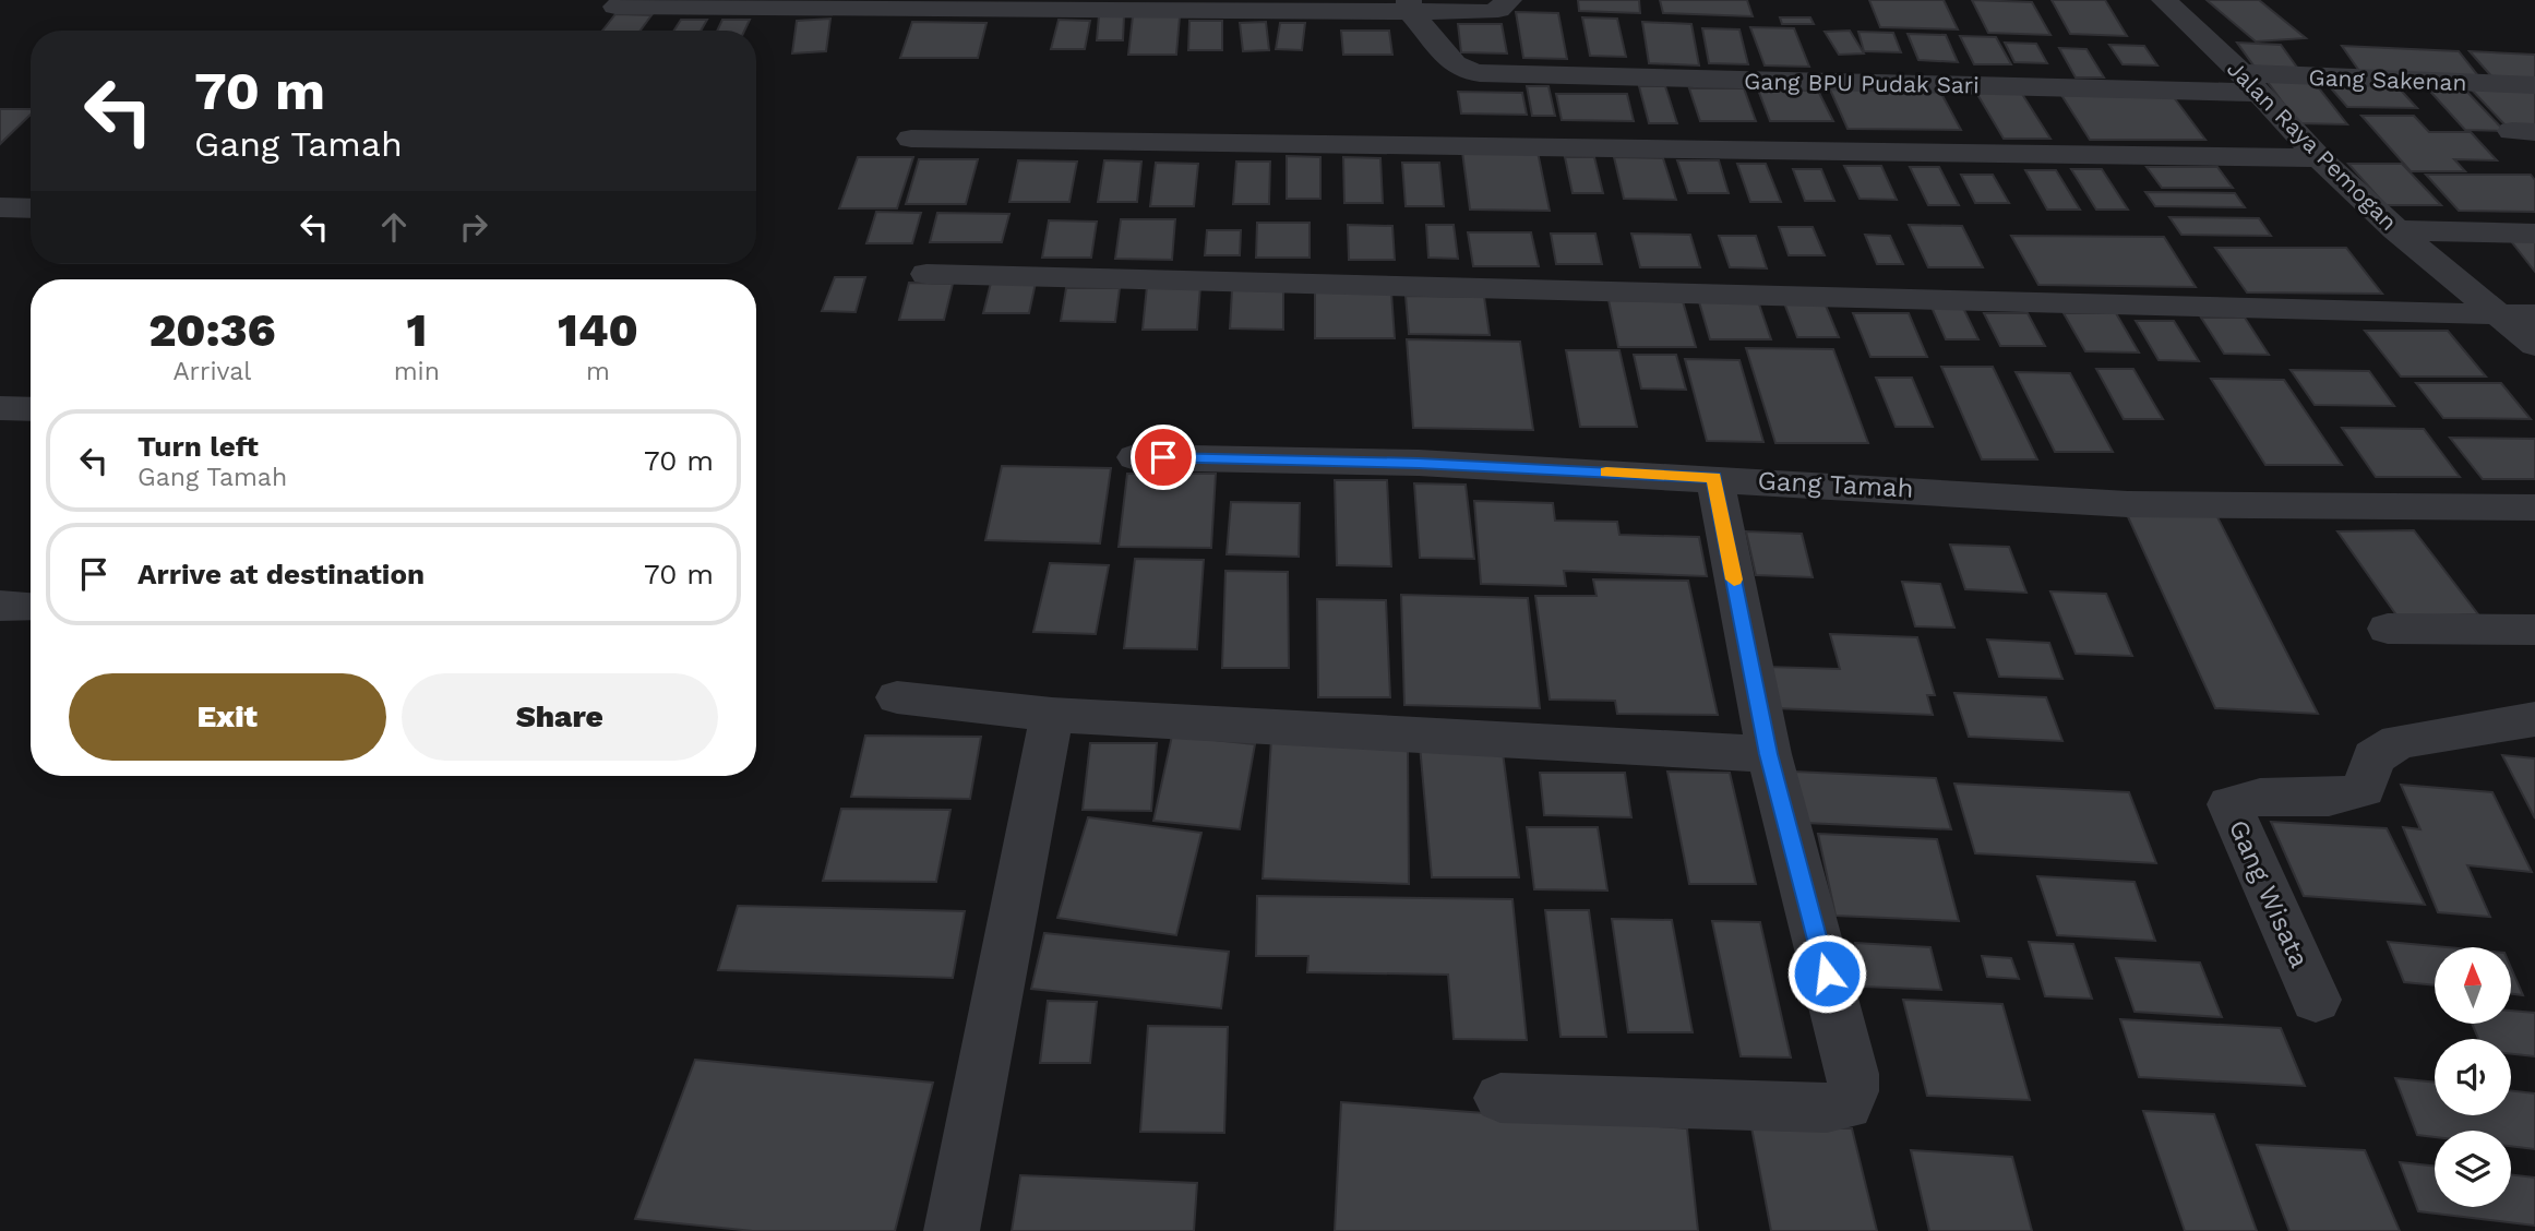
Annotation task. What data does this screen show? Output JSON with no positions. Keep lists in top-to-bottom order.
{
  "streets": {
    "street": [
      "Gang Sakenan",
      "Gang BPU Pudak Sari",
      "Jalan Raya Pemogan",
      "Gang Tamah",
      "Gang Wisata"
    ]
  },
  "crossings": [
    ["Gang Sakenan", "Gang BPU Pudak Sari"],
    ["Gang Sakenan", "Jalan Raya Pemogan"],
    ["Gang BPU Pudak Sari", "Jalan Raya Pemogan"]
  ],
  "north": "top",
  "page": {
    "turn": ["70 m", "Gang Tamah"],
    "eta": [
      "20:36",
      "Arrival",
      "1",
      "min",
      "140",
      "m"
    ],
    "list": [
      {
        "name": "Turn left",
        "note": "Gang Tamah",
        "value": "70 m"
      },
      {
        "name": "Arrive at destination",
        "value": "70 m"
      }
    ],
    "buttons": ["Exit", "Share"]
  }
}
